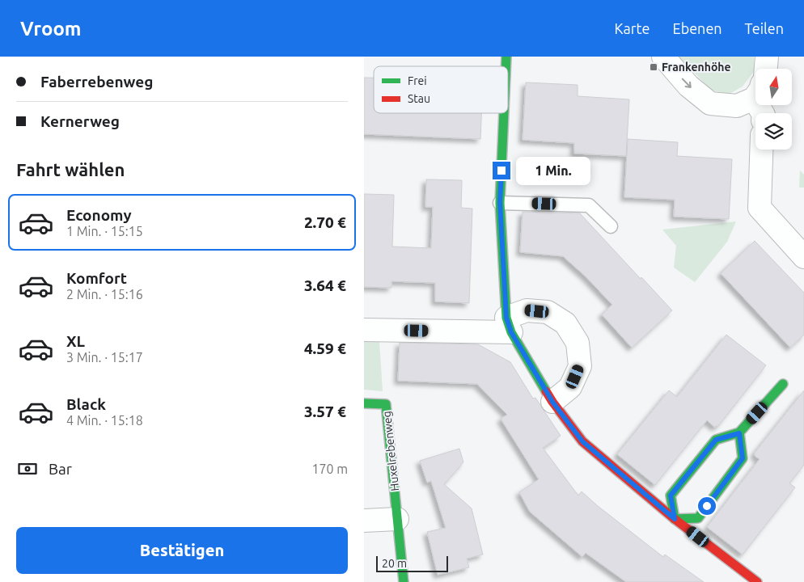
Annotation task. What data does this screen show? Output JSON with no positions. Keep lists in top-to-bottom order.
{
  "streets": {
    "street": ["Huxelrebenweg"]
  },
  "places": {
    "transit": ["Frankenhöhe"]
  },
  "legend": ["Frei", "Stau"],
  "scale_bar": "20 m",
  "north": "top",
  "page": {
    "header": "Vroom",
    "nav": ["Karte", "Ebenen", "Teilen"],
    "banner": ["Faberrebenweg", "Kernerweg"],
    "heading": "Fahrt wählen",
    "bubble": "1 Min.",
    "list": [
      {
        "name": "Economy",
        "note": "1 Min. · 15:15",
        "value": "2.70 €"
      },
      {
        "name": "Komfort",
        "note": "2 Min. · 15:16",
        "value": "3.64 €"
      },
      {
        "name": "XL",
        "note": "3 Min. · 15:17",
        "value": "4.59 €"
      },
      {
        "name": "Black",
        "note": "4 Min. · 15:18",
        "value": "3.57 €"
      }
    ],
    "pay": ["Bar", "170 m"],
    "buttons": "Bestätigen",
    "scale": "20 m"
  }
}
